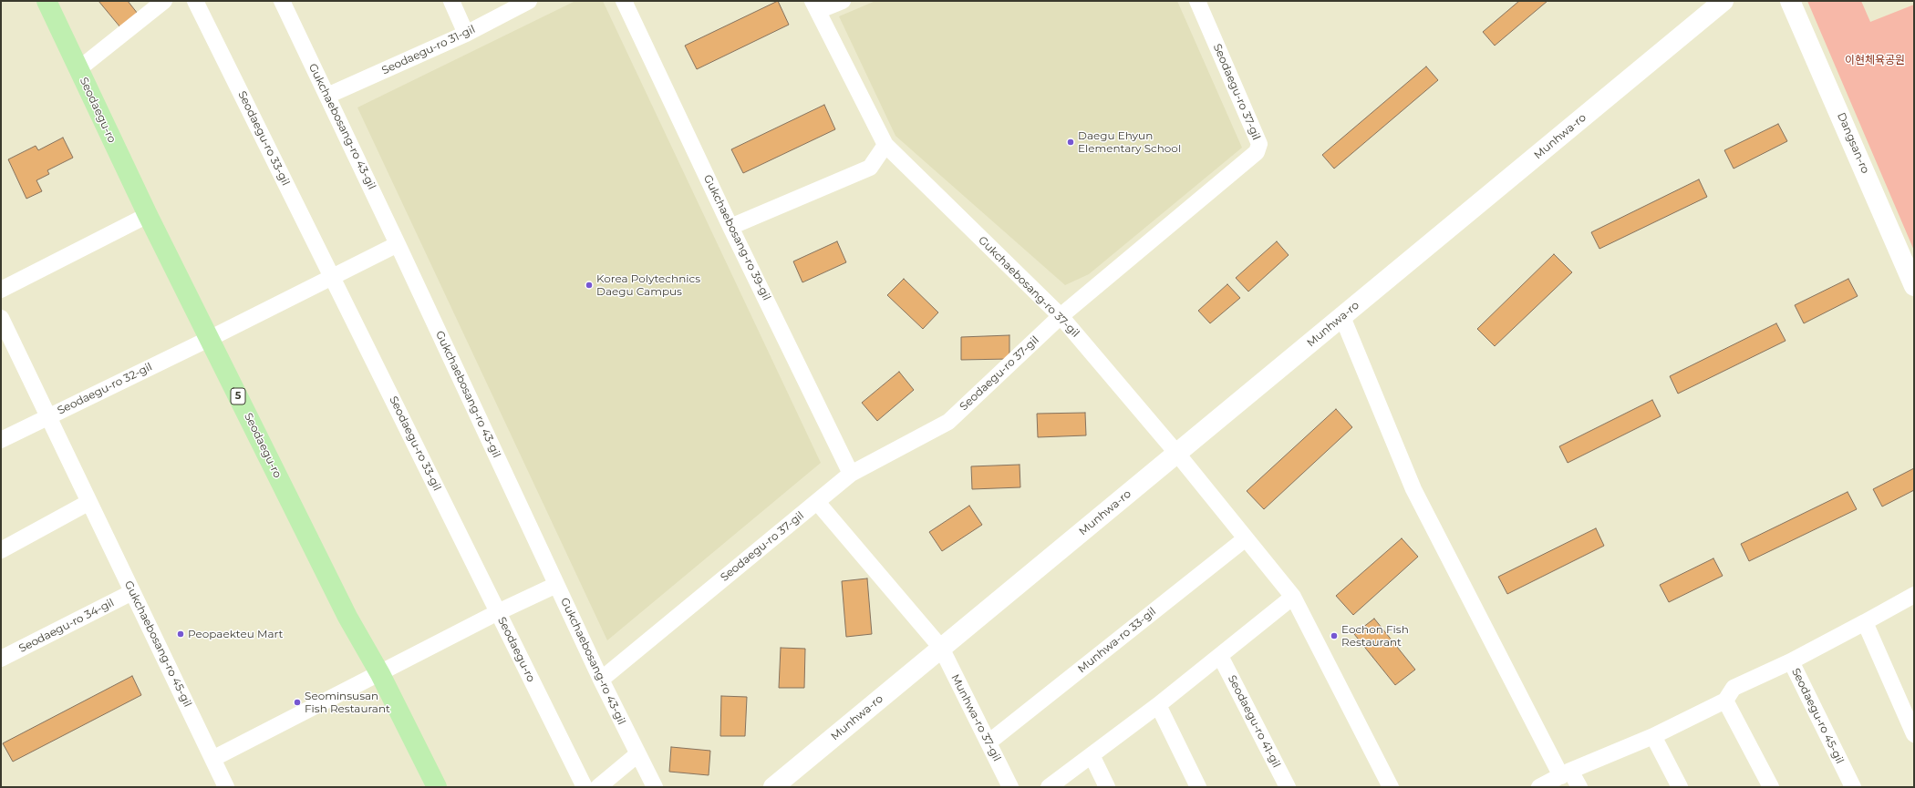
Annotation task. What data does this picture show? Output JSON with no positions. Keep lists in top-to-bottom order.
{
  "streets": {
    "main road": [
      "Seodaegu-ro",
      "Munhwa-ro",
      "Dangsan-ro",
      "5"
    ],
    "street": [
      "Seodaegu-ro 31-gil",
      "Seodaegu-ro 37-gil",
      "Gukchaebosang-ro 43-gil",
      "Seodaegu-ro 33-gil",
      "Gukchaebosang-ro 39-gil",
      "Gukchaebosang-ro 37-gil",
      "Seodaegu-ro 32-gil",
      "Seodaegu-ro 34-gil",
      "Munhwa-ro 33-gil",
      "Gukchaebosang-ro 45-gil",
      "Seodaegu-ro 45-gil",
      "Munhwa-ro 37-gil",
      "Seodaegu-ro 41-gil"
    ]
  },
  "crossings": [
    ["Seodaegu-ro 31-gil", "Gukchaebosang-ro 43-gil"],
    ["Seodaegu-ro 37-gil", "Gukchaebosang-ro 43-gil"],
    ["Seodaegu-ro 37-gil", "Gukchaebosang-ro 39-gil"],
    ["Seodaegu-ro 37-gil", "Gukchaebosang-ro 37-gil"],
    ["Seodaegu-ro", "Seodaegu-ro 33-gil"],
    ["Seodaegu-ro", "Seodaegu-ro 32-gil"],
    ["Munhwa-ro", "Gukchaebosang-ro 37-gil"],
    ["Munhwa-ro", "Munhwa-ro 37-gil"],
    ["Seodaegu-ro 32-gil", "Gukchaebosang-ro 45-gil"],
    ["Seodaegu-ro 34-gil", "Gukchaebosang-ro 45-gil"],
    ["Munhwa-ro 33-gil", "Munhwa-ro 37-gil"]
  ],
  "parks": ["이현체육공원"],
  "places": [
    "Daegu Ehyun Elementary School",
    "Korea Polytechnics Daegu Campus",
    "Peopaekteu Mart",
    "Eochon Fish Restaurant",
    "Seominsusan Fish Restaurant"
  ]
}
